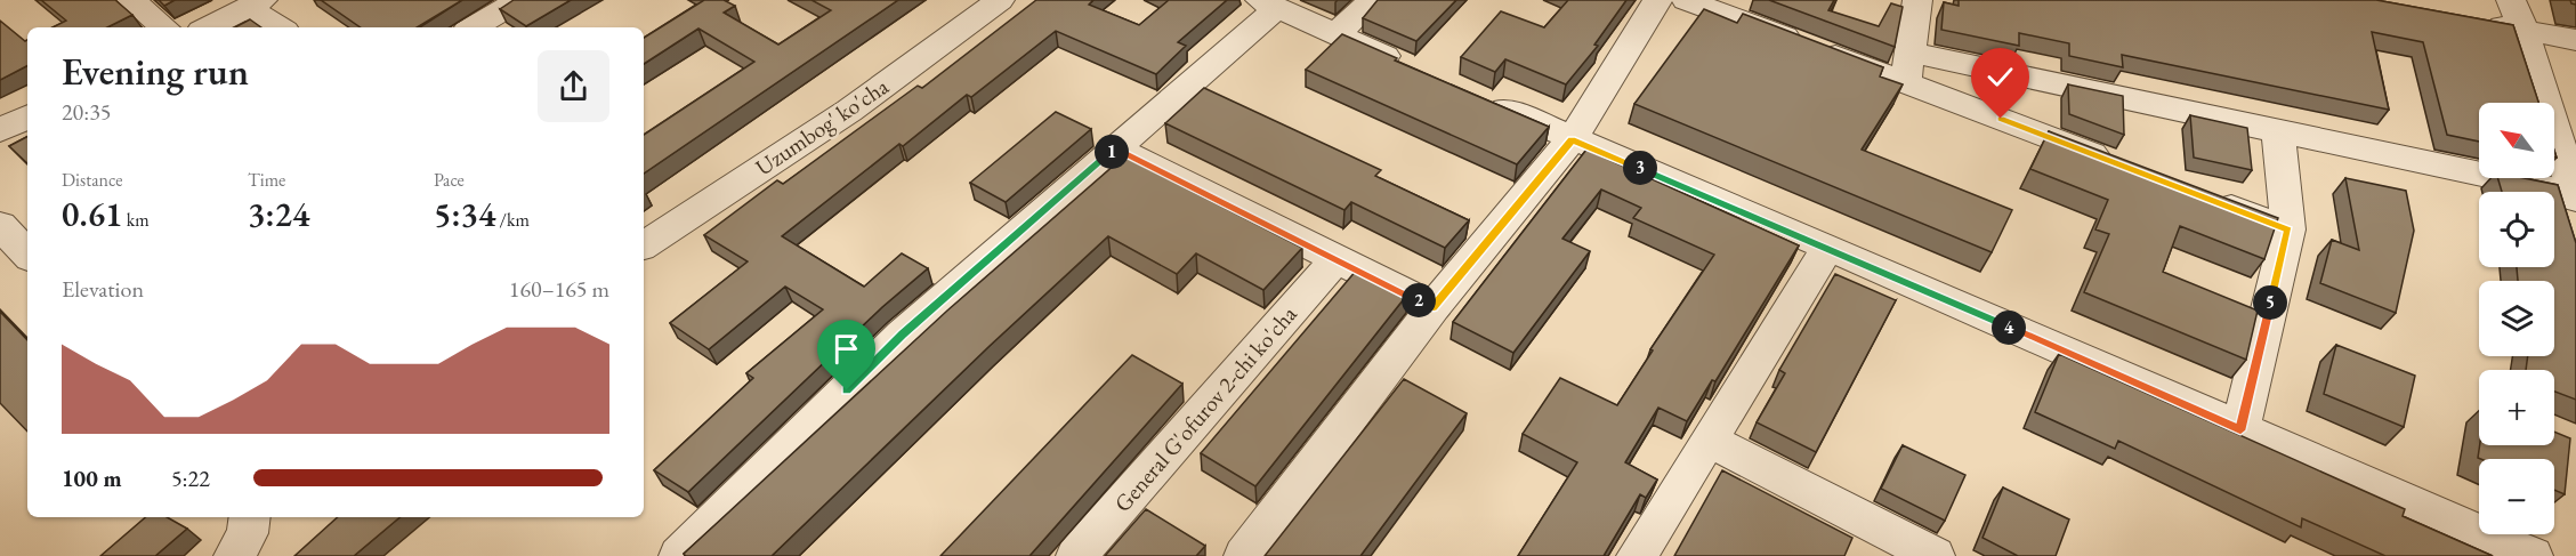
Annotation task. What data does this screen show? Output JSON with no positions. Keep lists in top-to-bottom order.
{
  "streets": {
    "street": ["Uzumbog' ko'cha", "General G'ofurov 2-chi ko'cha"]
  },
  "north": "top left",
  "page": {
    "heading": ["Evening run", "20:35"],
    "map_buttons": ["+", "−"],
    "pins": [
      "1",
      "3",
      "2",
      "5",
      "4"
    ],
    "stats": [
      ["Distance", "0.61 km"],
      ["Time", "3:24"],
      ["Pace", "5:34 /km"]
    ],
    "chart": ["Elevation", "160–165 m"],
    "list": [
      {
        "name": "100 m",
        "note": "5:22"
      }
    ]
  }
}
